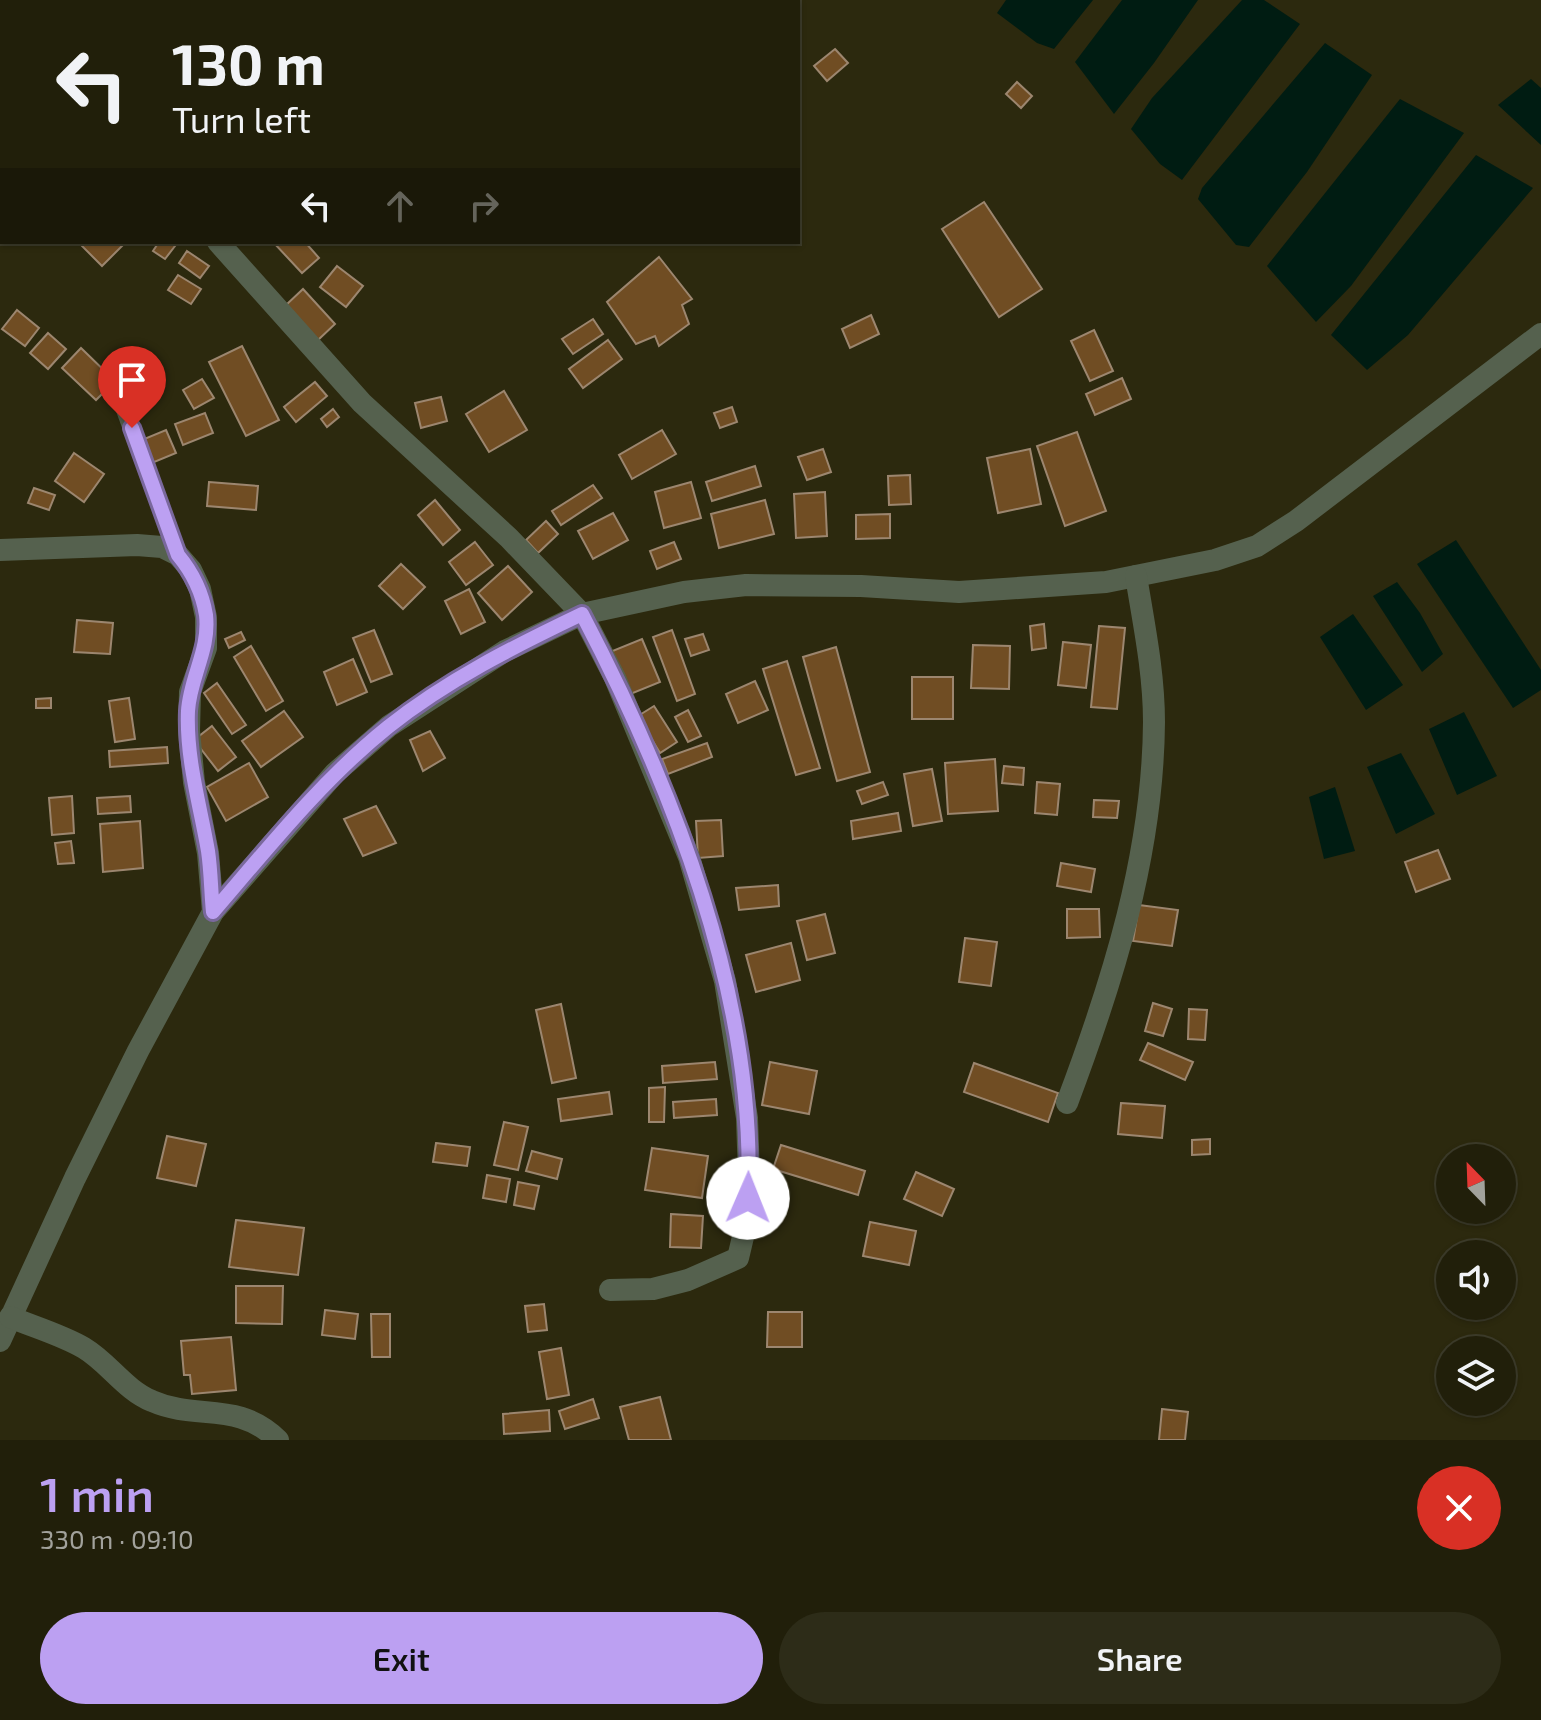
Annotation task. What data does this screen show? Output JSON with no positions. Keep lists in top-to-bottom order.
{
  "north": "top left",
  "page": {
    "turn": ["130 m", "Turn left"],
    "heading": ["1 min", "330 m · 09:10"],
    "buttons": ["Exit", "Share"]
  }
}
